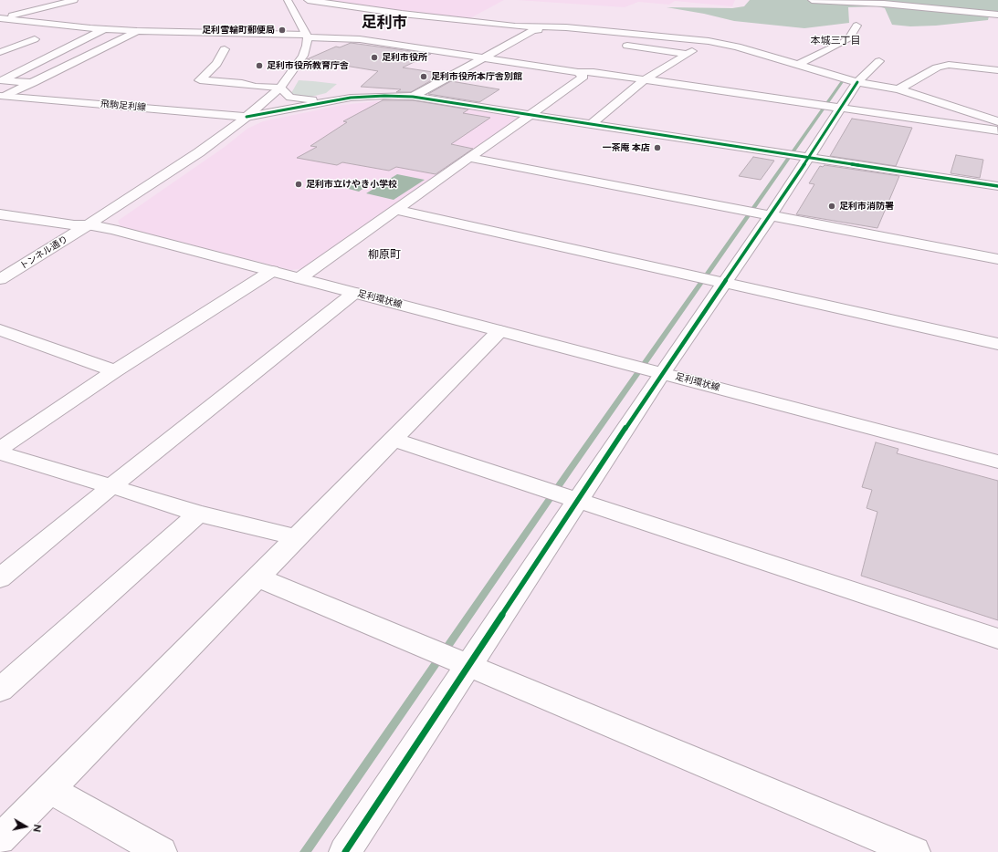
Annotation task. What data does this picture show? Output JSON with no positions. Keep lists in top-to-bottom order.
{
  "streets": {
    "street": ["飛駒足利線", "トンネル通り", "足利環状線"]
  },
  "crossings": [
    ["トンネル通り", "足利環状線"]
  ],
  "districts": ["足利市", "本城三丁目", "柳原町"],
  "places": [
    "足利雪輪町郵便局",
    "足利市役所",
    "足利市役所教育庁舎",
    "足利市役所本庁舎別館",
    "一茶庵 本店",
    "足利市立けやき小学校",
    "足利市消防署"
  ],
  "north": "right"
}
